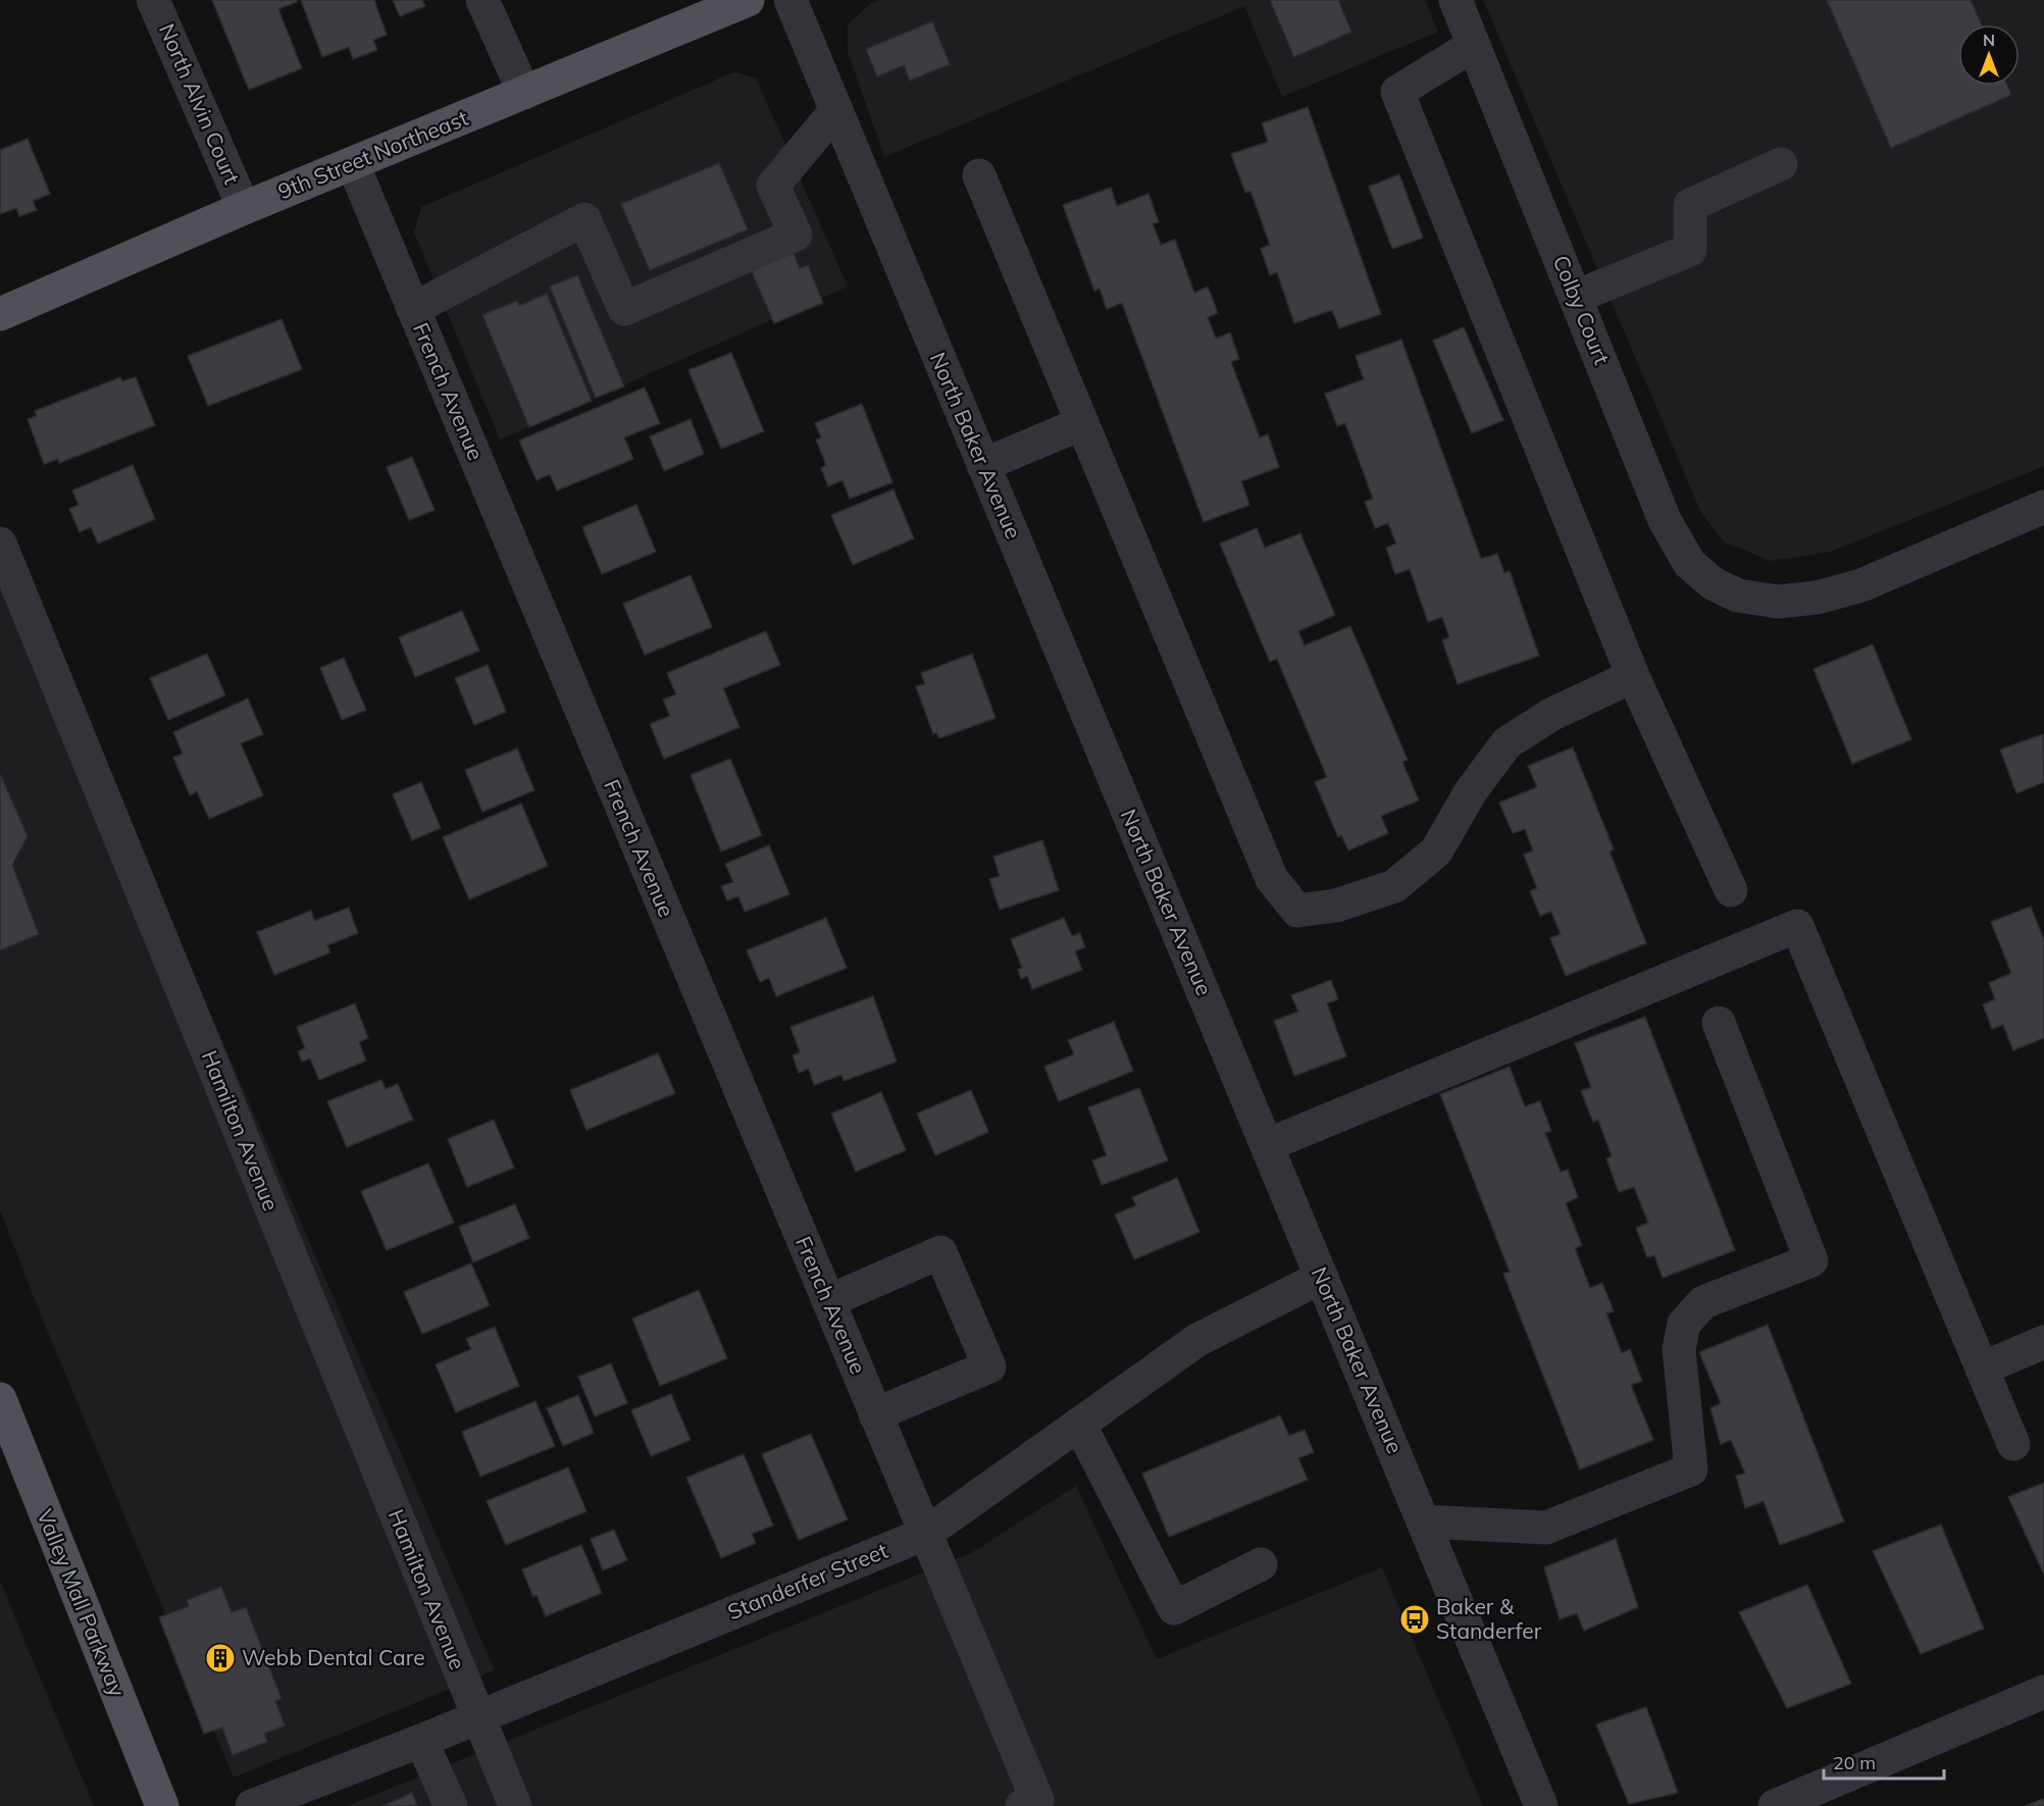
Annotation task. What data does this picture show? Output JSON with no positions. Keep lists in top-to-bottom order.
{
  "streets": {
    "main road": ["9th Street Northeast", "Valley Mall Parkway"],
    "street": [
      "North Alvin Court",
      "Colby Court",
      "French Avenue",
      "North Baker Avenue",
      "Hamilton Avenue",
      "Standerfer Street"
    ]
  },
  "crossings": [
    ["North Alvin Court", "9th Street Northeast"],
    ["9th Street Northeast", "French Avenue"],
    ["French Avenue", "Standerfer Street"],
    ["North Baker Avenue", "Standerfer Street"],
    ["Hamilton Avenue", "Standerfer Street"]
  ],
  "places": {
    "bus stop": ["Baker & Standerfer"],
    "building": ["Webb Dental Care"]
  },
  "scale_bar": "20 m",
  "north": "top"
}
